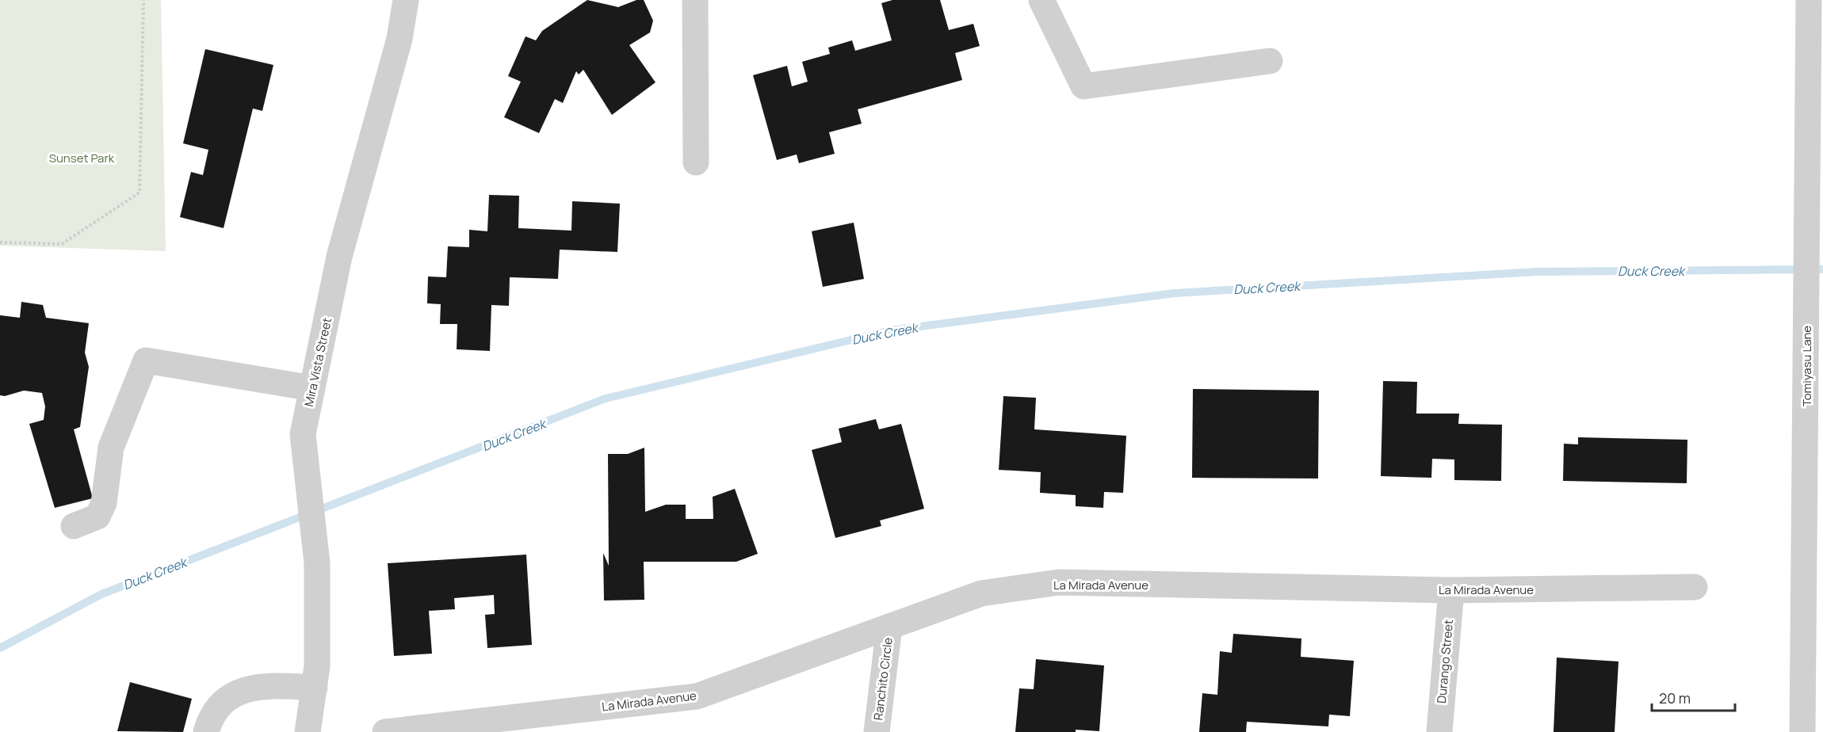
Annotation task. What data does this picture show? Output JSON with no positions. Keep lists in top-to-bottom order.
{
  "streets": {
    "street": [
      "Mira Vista Street",
      "Tomiyasu Lane",
      "La Mirada Avenue",
      "Durango Street",
      "Ranchito Circle"
    ]
  },
  "crossings": [
    ["La Mirada Avenue", "Durango Street"],
    ["La Mirada Avenue", "Ranchito Circle"]
  ],
  "water": ["Duck Creek"],
  "parks": ["Sunset Park"],
  "scale_bar": "20 m"
}
